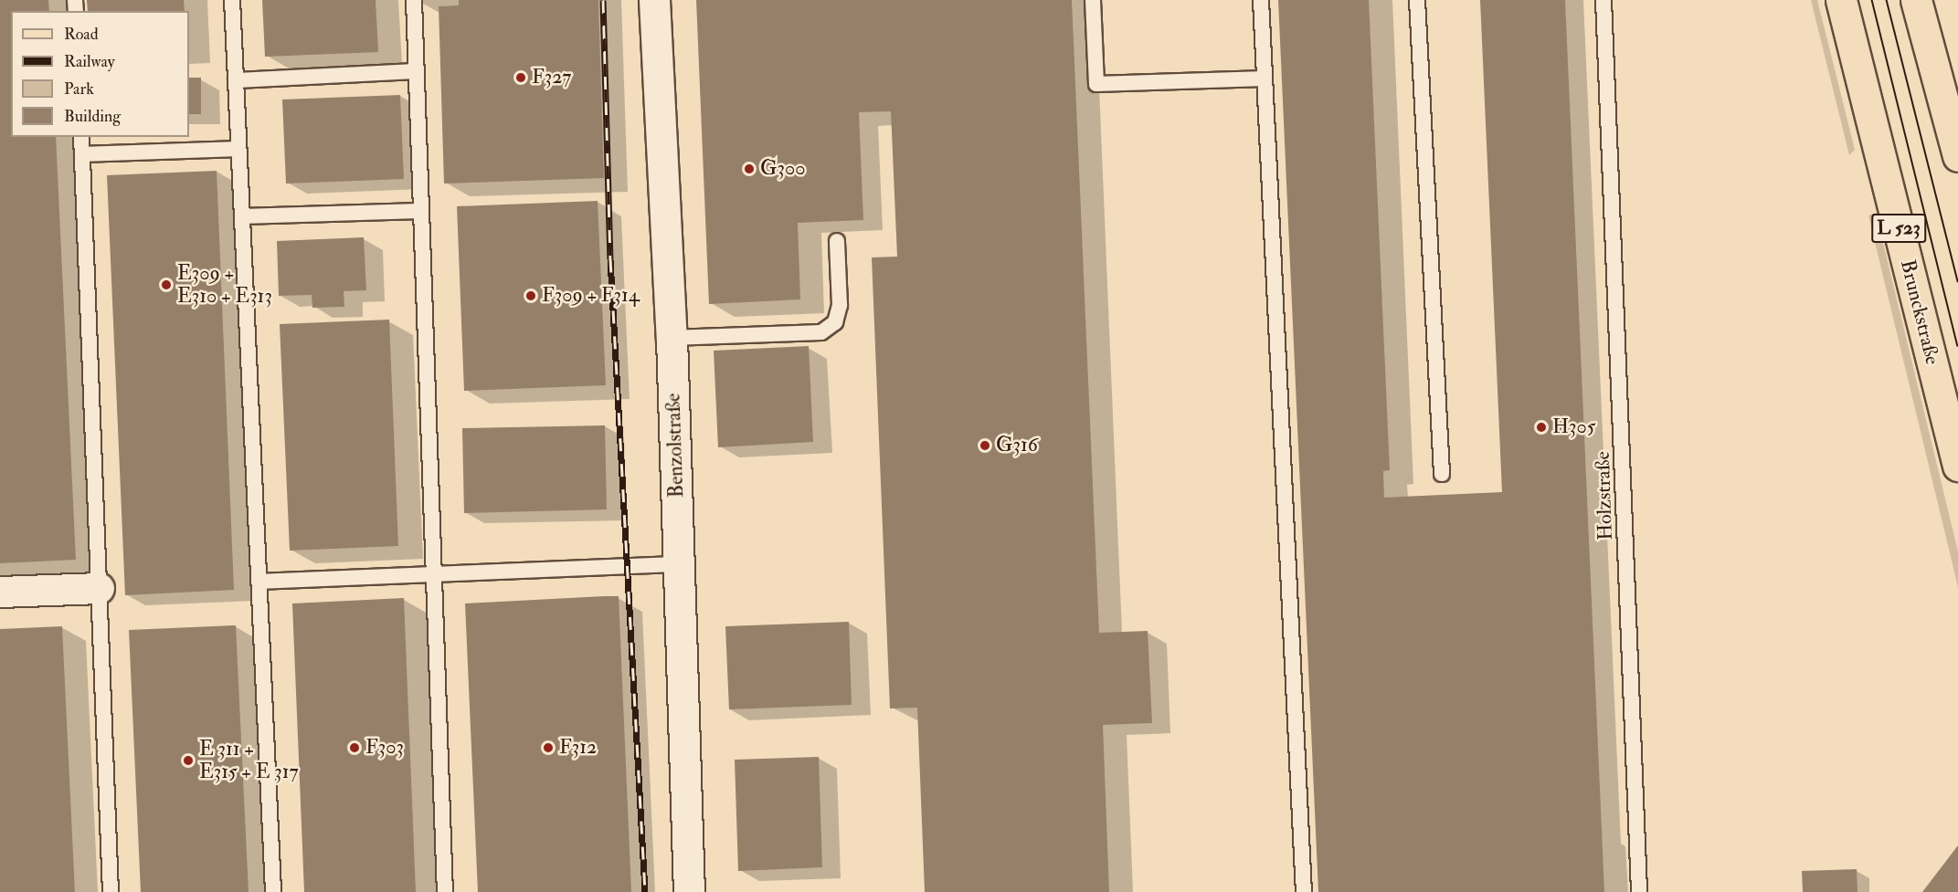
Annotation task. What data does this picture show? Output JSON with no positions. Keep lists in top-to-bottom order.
{
  "streets": {
    "main road": ["L 523", "Brunckstraße"],
    "street": ["Benzolstraße"],
    "lane": ["Holzstraße"]
  },
  "places": [
    "F327",
    "G300",
    "E309 + E310 + E313",
    "F309 + F314",
    "H305",
    "G316",
    "F303",
    "F312",
    "E 311 + E315 + E 317"
  ],
  "legend": [
    "Road",
    "Railway",
    "Park",
    "Building"
  ]
}
